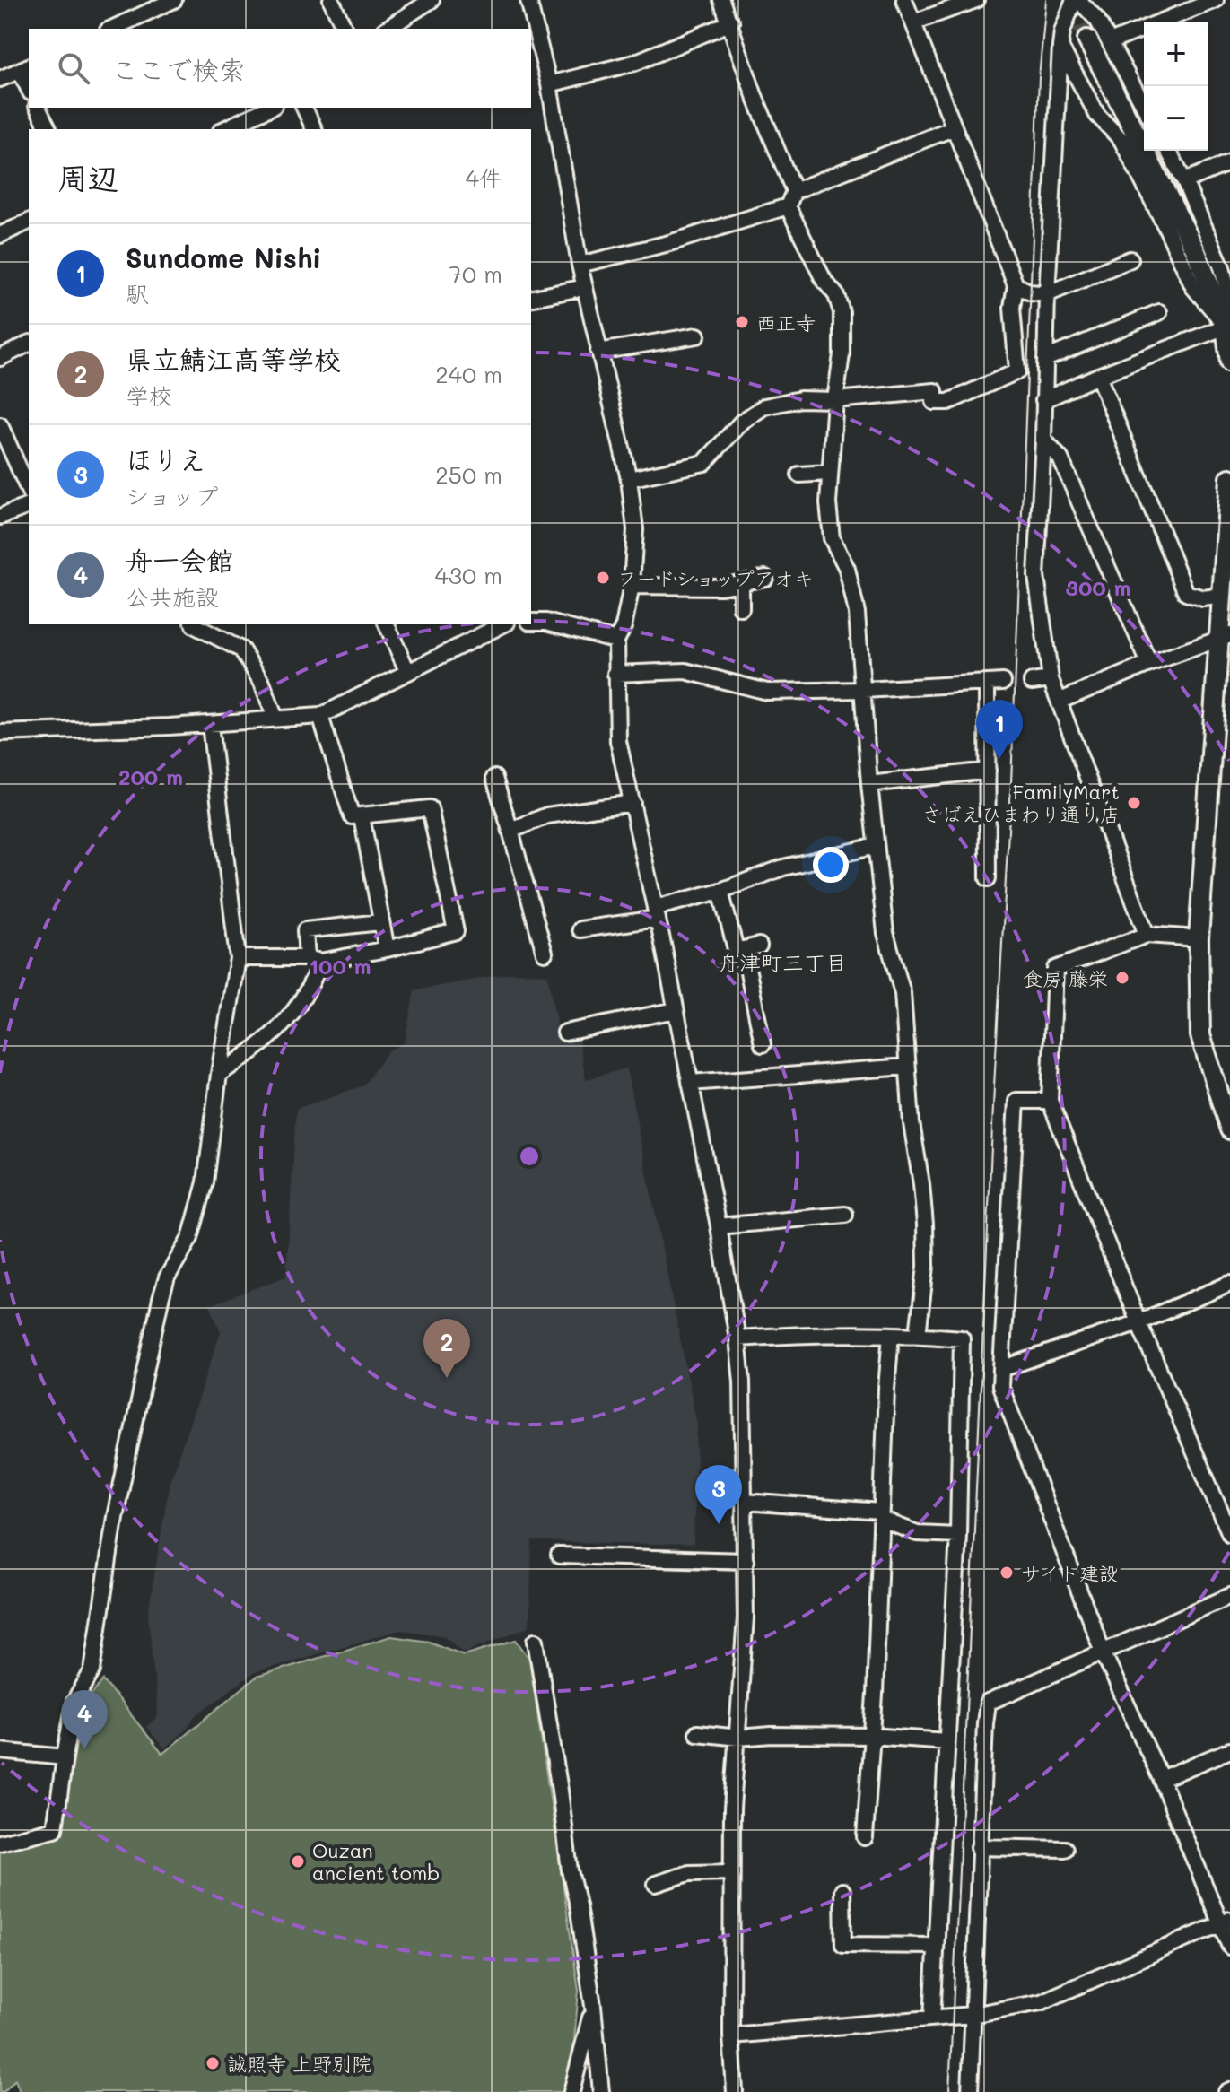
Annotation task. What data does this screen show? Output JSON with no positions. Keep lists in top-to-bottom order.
{
  "districts": ["舟津町三丁目"],
  "places": [
    "西正寺",
    "フードショップアオキ",
    "FamilyMart さばえひまわり通り店",
    "食房 藤栄",
    "サイト建設",
    "Ouzan ancient tomb",
    "誠照寺 上野別院"
  ],
  "page": {
    "map_buttons": ["+", "−"],
    "search": "ここで検索",
    "heading": ["周辺", "4件"],
    "list": [
      {
        "mark": "1",
        "name": "Sundome Nishi",
        "note": "駅",
        "value": "70 m"
      },
      {
        "mark": "2",
        "name": "県立鯖江高等学校",
        "note": "学校",
        "value": "240 m"
      },
      {
        "mark": "3",
        "name": "ほりえ",
        "note": "ショップ",
        "value": "250 m"
      },
      {
        "mark": "4",
        "name": "舟一会館",
        "note": "公共施設",
        "value": "430 m"
      }
    ],
    "pins": [
      "1",
      "2",
      "3",
      "4"
    ]
  },
  "rings": ["300 m", "200 m", "100 m"]
}
